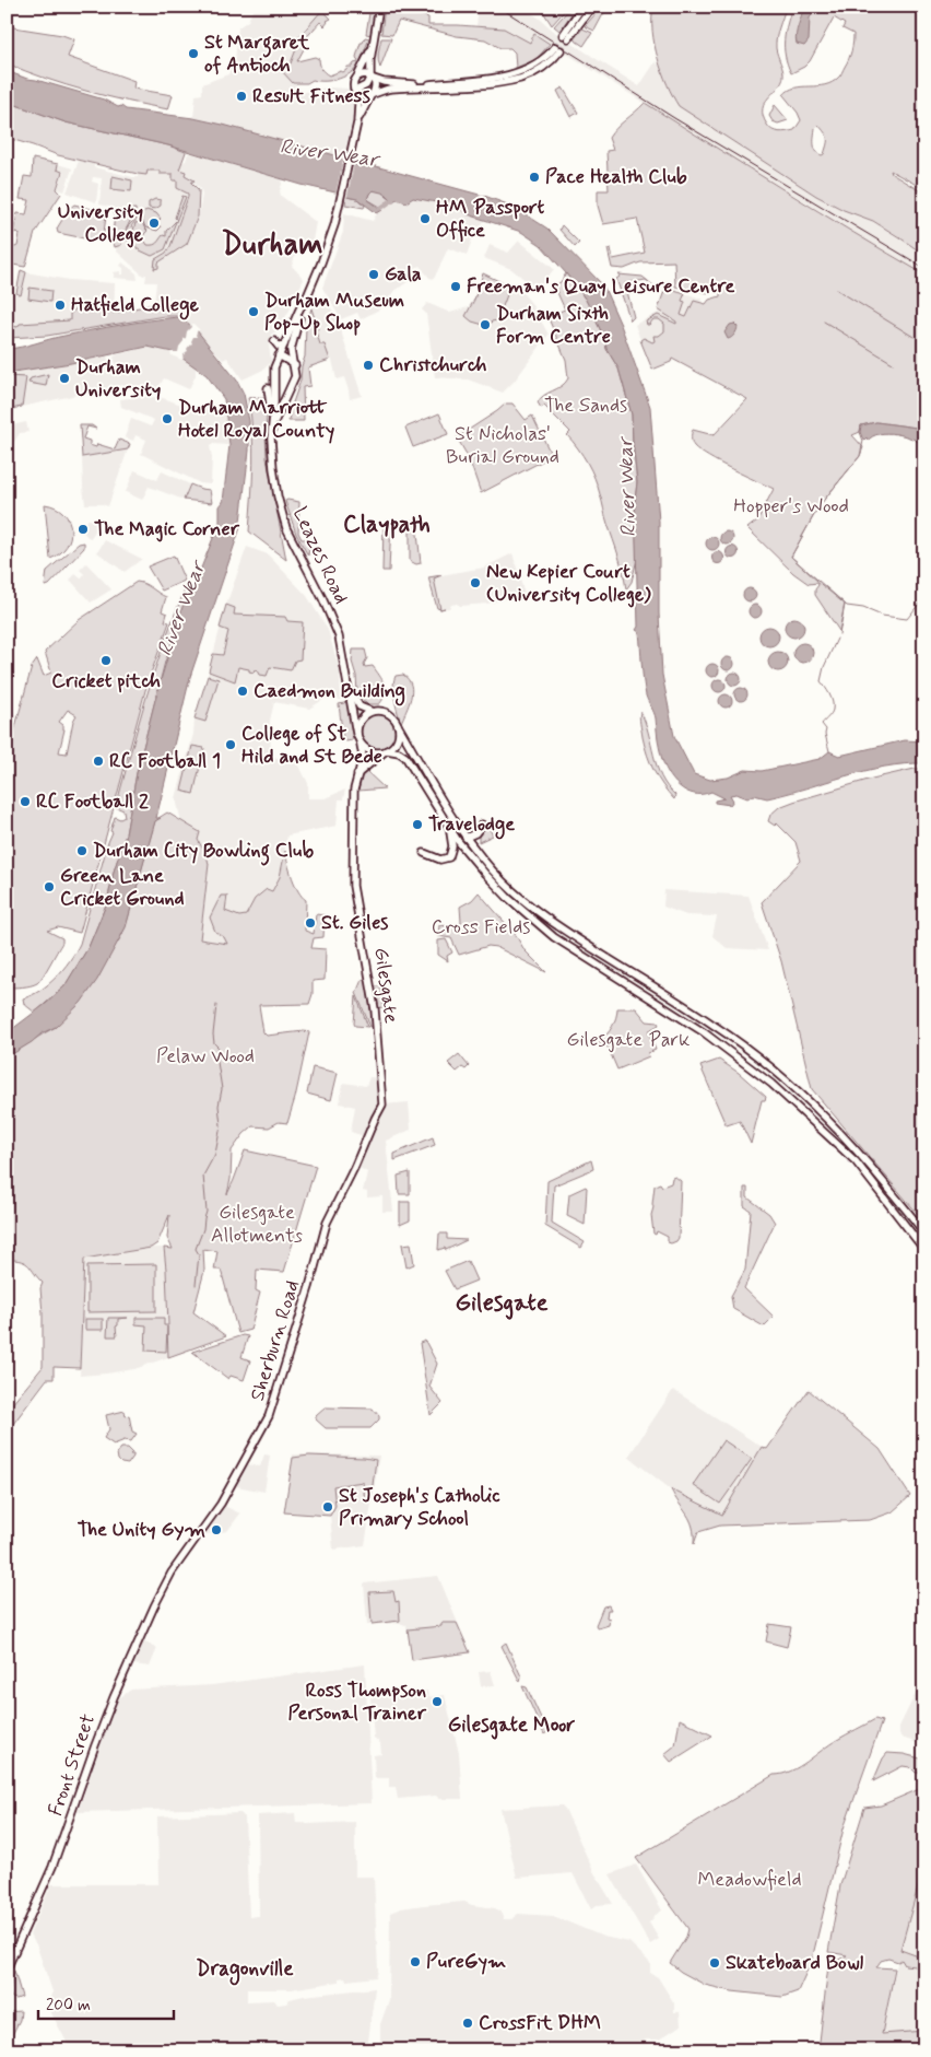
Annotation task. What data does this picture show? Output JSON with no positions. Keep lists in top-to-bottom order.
{
  "streets": {
    "main road": [
      "Leazes Road",
      "Gilesgate",
      "Sherburn Road",
      "Front Street"
    ]
  },
  "crossings": [
    ["Leazes Road", "Gilesgate"],
    ["Gilesgate", "Sherburn Road"],
    ["Sherburn Road", "Front Street"]
  ],
  "districts": [
    "Durham",
    "Claypath",
    "Gilesgate",
    "Gilesgate Moor",
    "Dragonville"
  ],
  "water": ["River Wear"],
  "parks": [
    "The Sands",
    "St Nicholas' Burial Ground",
    "Hopper's Wood",
    "Cross Fields",
    "Gilesgate Park",
    "Pelaw Wood",
    "Gilesgate Allotments",
    "Meadowfield"
  ],
  "places": [
    "St Margaret of Antioch",
    "Result Fitness",
    "Pace Health Club",
    "HM Passport Office",
    "University College",
    "Gala",
    "Freeman's Quay Leisure Centre",
    "Hatfield College",
    "Durham Museum Pop-Up Shop",
    "Durham Sixth Form Centre",
    "Christchurch",
    "Durham University",
    "Durham Marriott Hotel Royal County",
    "The Magic Corner",
    "New Kepier Court (University College)",
    "Cricket pitch",
    "Caedmon Building",
    "College of St Hild and St Bede",
    "RC Football 1",
    "RC Football 2",
    "Travelodge",
    "Durham City Bowling Club",
    "Green Lane Cricket Ground",
    "St. Giles",
    "St Joseph's Catholic Primary School",
    "The Unity Gym",
    "Ross Thompson Personal Trainer",
    "PureGym",
    "Skateboard Bowl",
    "CrossFit DHM"
  ],
  "scale_bar": "200 m"
}
